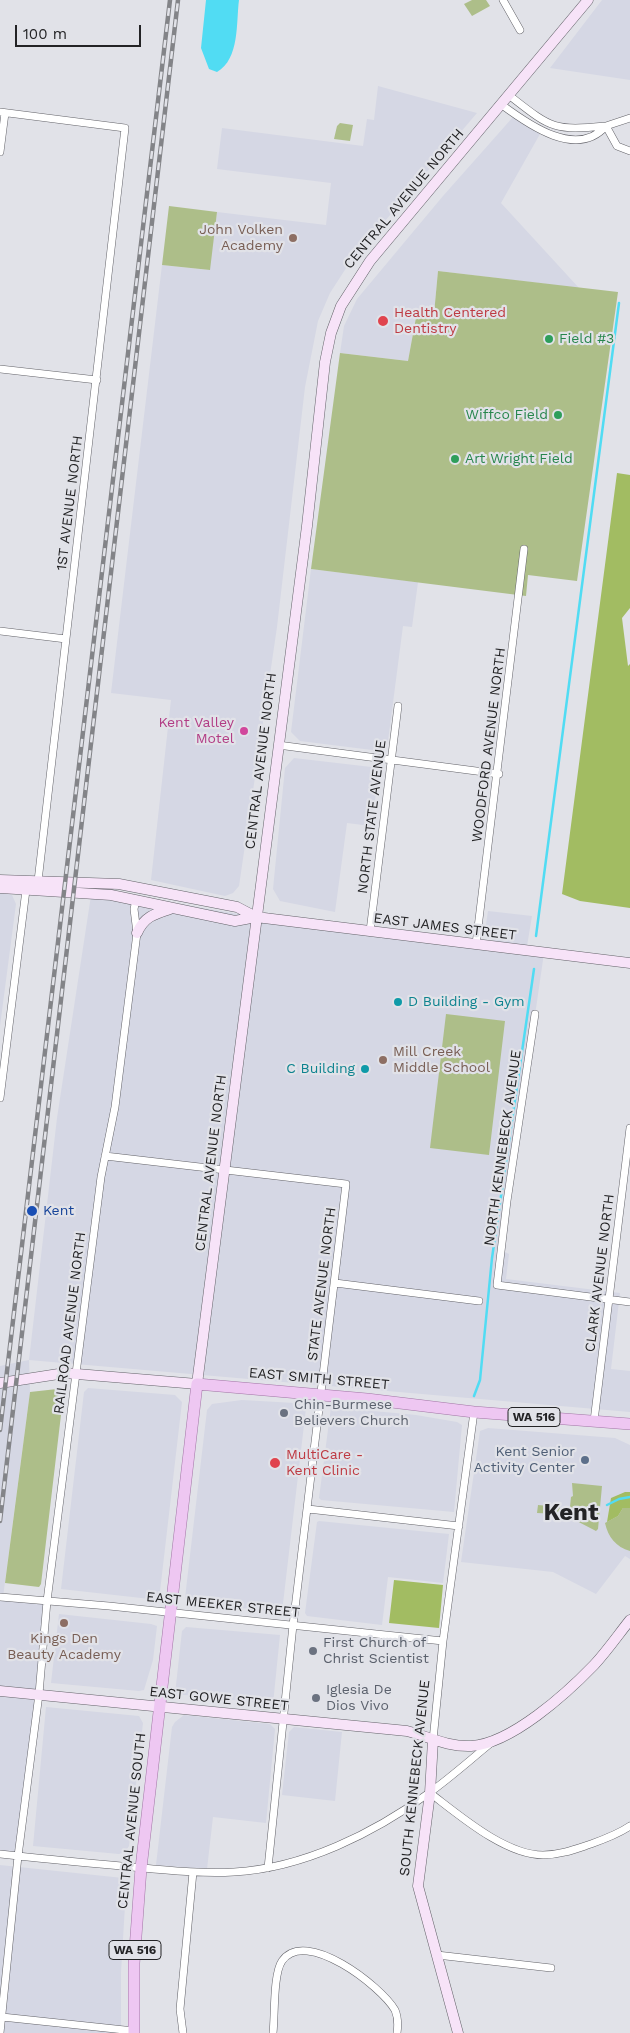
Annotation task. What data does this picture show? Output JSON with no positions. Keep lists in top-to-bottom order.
{
  "streets": {
    "main road": [
      "CENTRAL AVENUE NORTH",
      "EAST JAMES STREET",
      "EAST SMITH STREET",
      "WA 516",
      "EAST GOWE STREET",
      "SOUTH KENNEBECK AVENUE",
      "CENTRAL AVENUE SOUTH"
    ],
    "street": [
      "1ST AVENUE NORTH",
      "WOODFORD AVENUE NORTH",
      "NORTH STATE AVENUE",
      "NORTH KENNEBECK AVENUE",
      "CLARK AVENUE NORTH",
      "STATE AVENUE NORTH",
      "RAILROAD AVENUE NORTH",
      "EAST MEEKER STREET"
    ]
  },
  "crossings": [
    ["CENTRAL AVENUE NORTH", "EAST JAMES STREET"],
    ["CENTRAL AVENUE NORTH", "STATE AVENUE NORTH"],
    ["CENTRAL AVENUE NORTH", "EAST SMITH STREET"],
    ["CENTRAL AVENUE NORTH", "EAST MEEKER STREET"],
    ["CENTRAL AVENUE NORTH", "CENTRAL AVENUE SOUTH"],
    ["1ST AVENUE NORTH", "EAST JAMES STREET"],
    ["WOODFORD AVENUE NORTH", "EAST JAMES STREET"],
    ["NORTH STATE AVENUE", "EAST JAMES STREET"],
    ["EAST JAMES STREET", "RAILROAD AVENUE NORTH"],
    ["NORTH KENNEBECK AVENUE", "CLARK AVENUE NORTH"],
    ["CLARK AVENUE NORTH", "EAST SMITH STREET"],
    ["STATE AVENUE NORTH", "EAST SMITH STREET"],
    ["STATE AVENUE NORTH", "EAST MEEKER STREET"],
    ["STATE AVENUE NORTH", "EAST GOWE STREET"],
    ["RAILROAD AVENUE NORTH", "EAST SMITH STREET"],
    ["RAILROAD AVENUE NORTH", "EAST MEEKER STREET"],
    ["RAILROAD AVENUE NORTH", "EAST GOWE STREET"],
    ["EAST MEEKER STREET", "SOUTH KENNEBECK AVENUE"],
    ["EAST MEEKER STREET", "CENTRAL AVENUE SOUTH"],
    ["EAST GOWE STREET", "SOUTH KENNEBECK AVENUE"],
    ["EAST GOWE STREET", "CENTRAL AVENUE SOUTH"]
  ],
  "districts": ["Kent"],
  "places": [
    "John Volken Academy",
    "Health Centered Dentistry",
    "Field #3",
    "Wiffco Field",
    "Art Wright Field",
    "Kent Valley Motel",
    "D Building - Gym",
    "Mill Creek Middle School",
    "C Building",
    "Kent",
    "Chin-Burmese Believers Church",
    "Kent Senior Activity Center",
    "MultiCare - Kent Clinic",
    "Kings Den Beauty Academy",
    "First Church of Christ Scientist",
    "Iglesia De Dios Vivo"
  ],
  "scale_bar": "100 m"
}
